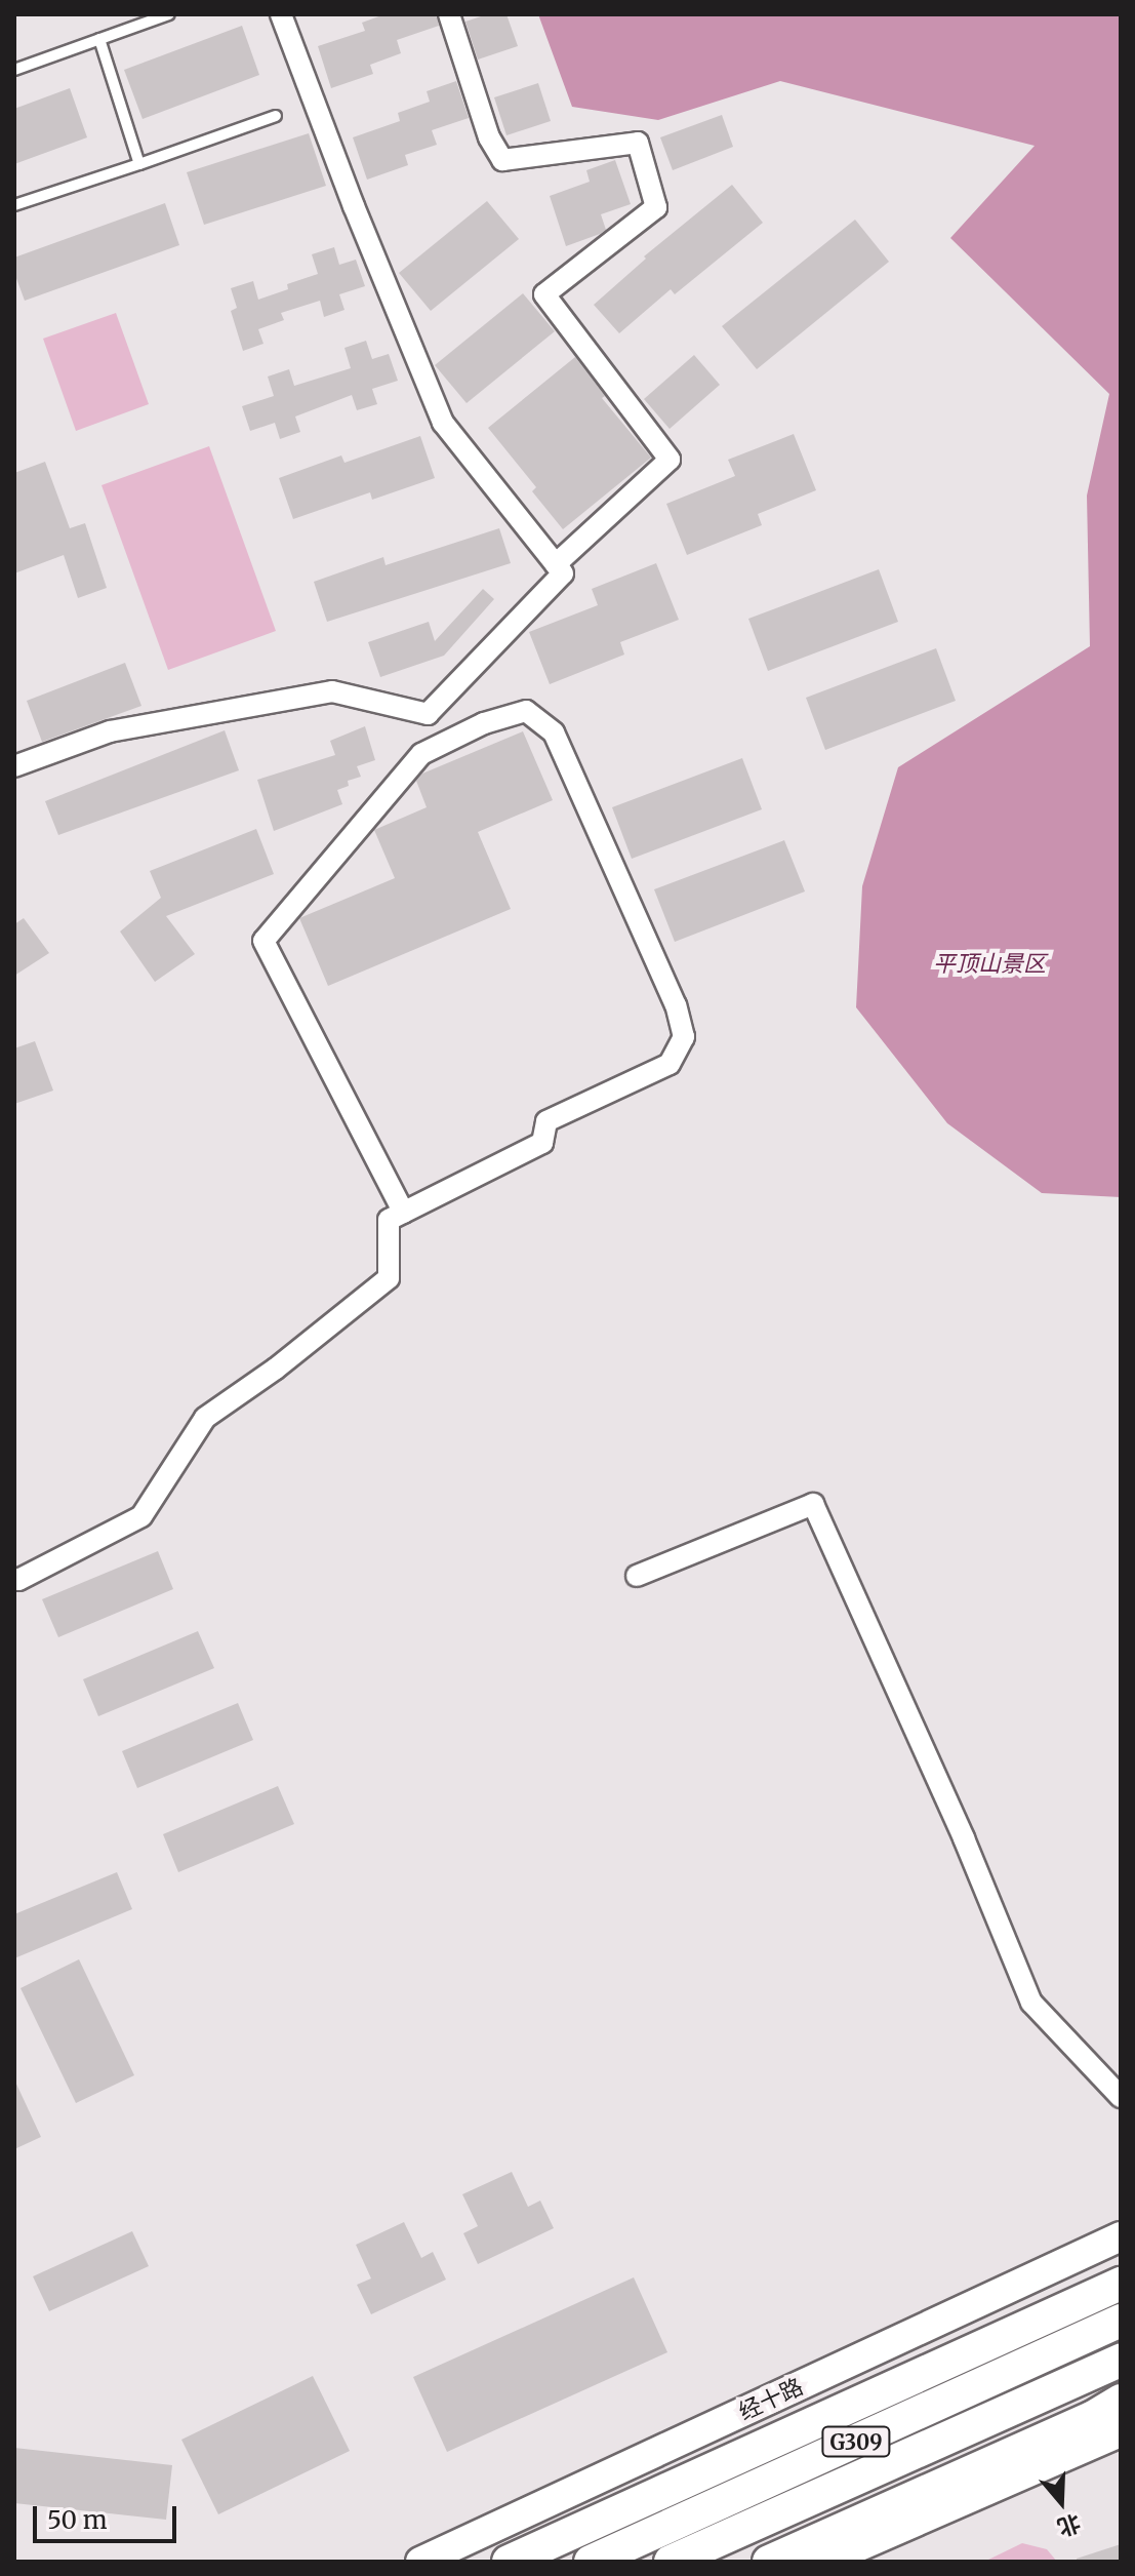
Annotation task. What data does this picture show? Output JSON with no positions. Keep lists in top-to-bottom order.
{
  "streets": {
    "highway": ["G309"],
    "main road": ["经十路"]
  },
  "parks": ["平顶山景区"],
  "scale_bar": "50 m",
  "north": "bottom"
}
